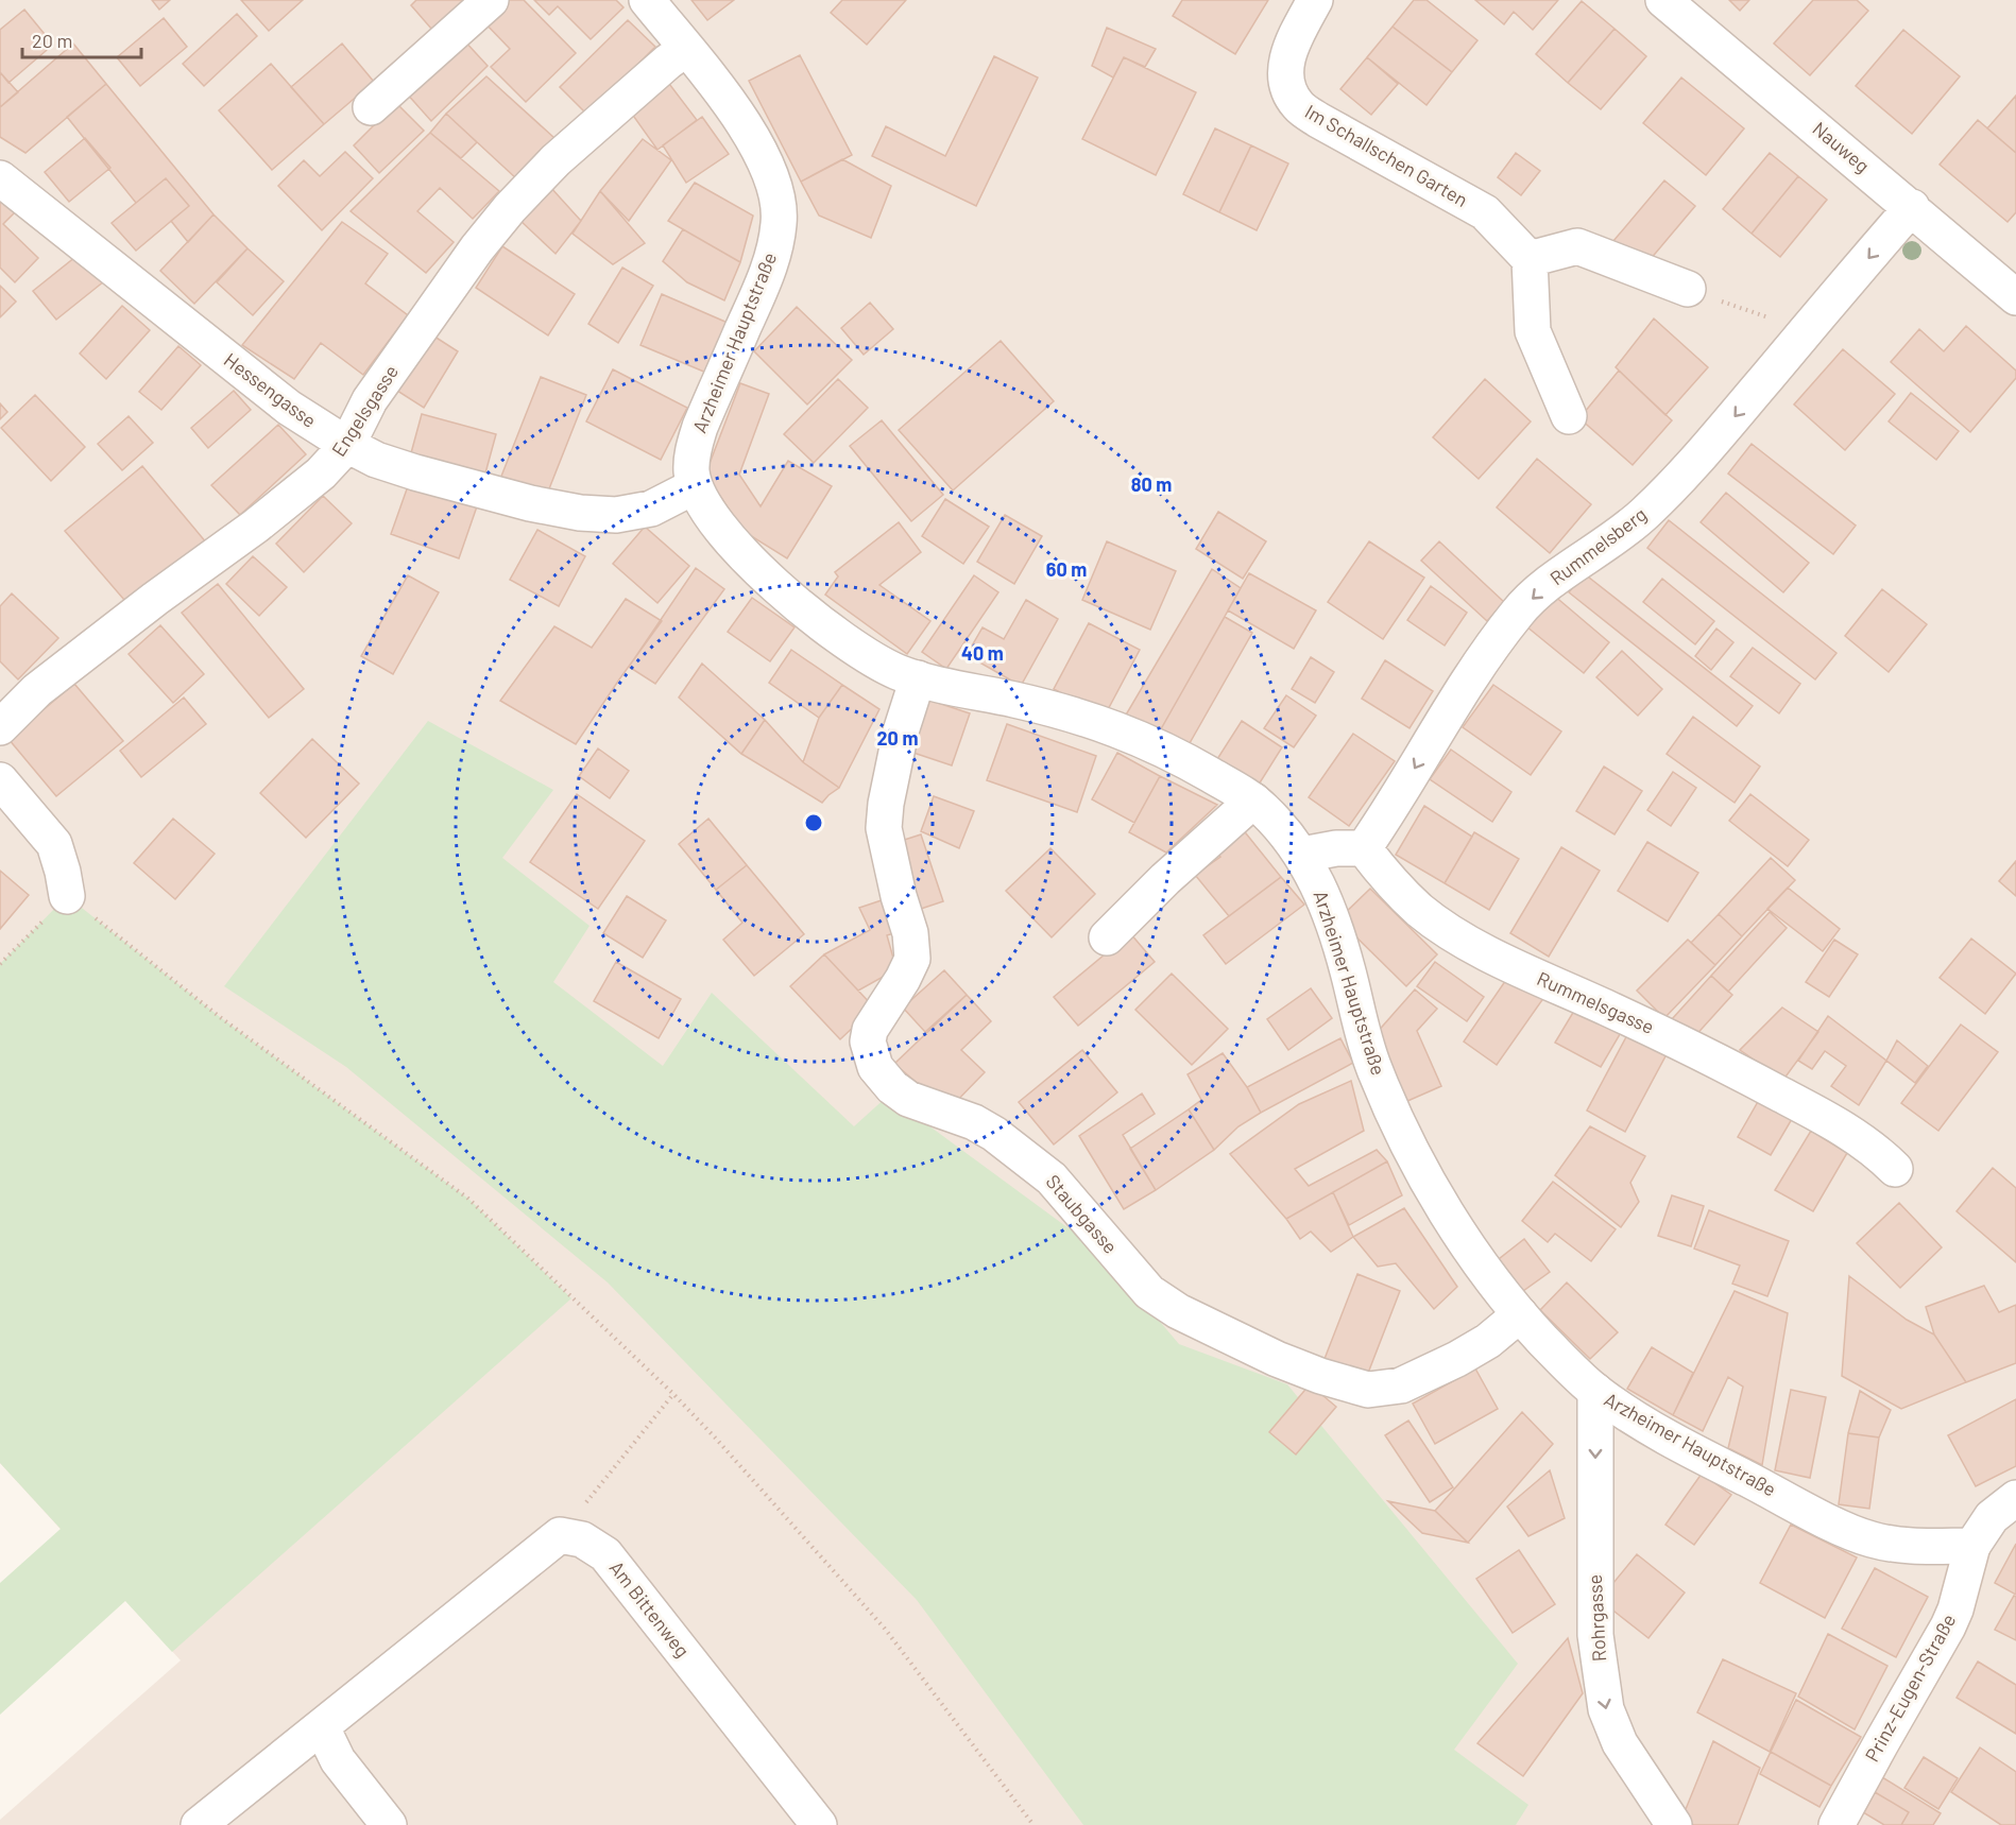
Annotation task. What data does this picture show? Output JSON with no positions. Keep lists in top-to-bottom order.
{
  "streets": {
    "street": [
      "Nauweg",
      "Im Schallschen Garten",
      "Arzheimer Hauptstraße",
      "Hessengasse",
      "Engelsgasse",
      "Rummelsberg",
      "Rummelsgasse",
      "Staubgasse",
      "Am Bittenweg",
      "Rohrgasse",
      "Prinz-Eugen-Straße"
    ]
  },
  "crossings": [
    ["Nauweg", "Rummelsberg"],
    ["Arzheimer Hauptstraße", "Hessengasse"],
    ["Arzheimer Hauptstraße", "Engelsgasse"],
    ["Arzheimer Hauptstraße", "Staubgasse"],
    ["Arzheimer Hauptstraße", "Rohrgasse"],
    ["Arzheimer Hauptstraße", "Prinz-Eugen-Straße"],
    ["Hessengasse", "Engelsgasse"],
    ["Rummelsberg", "Rummelsgasse"]
  ],
  "one_way": ["Rummelsberg", "Rohrgasse"],
  "scale_bar": "20 m",
  "rings": [
    "80 m",
    "60 m",
    "40 m",
    "20 m"
  ]
}
